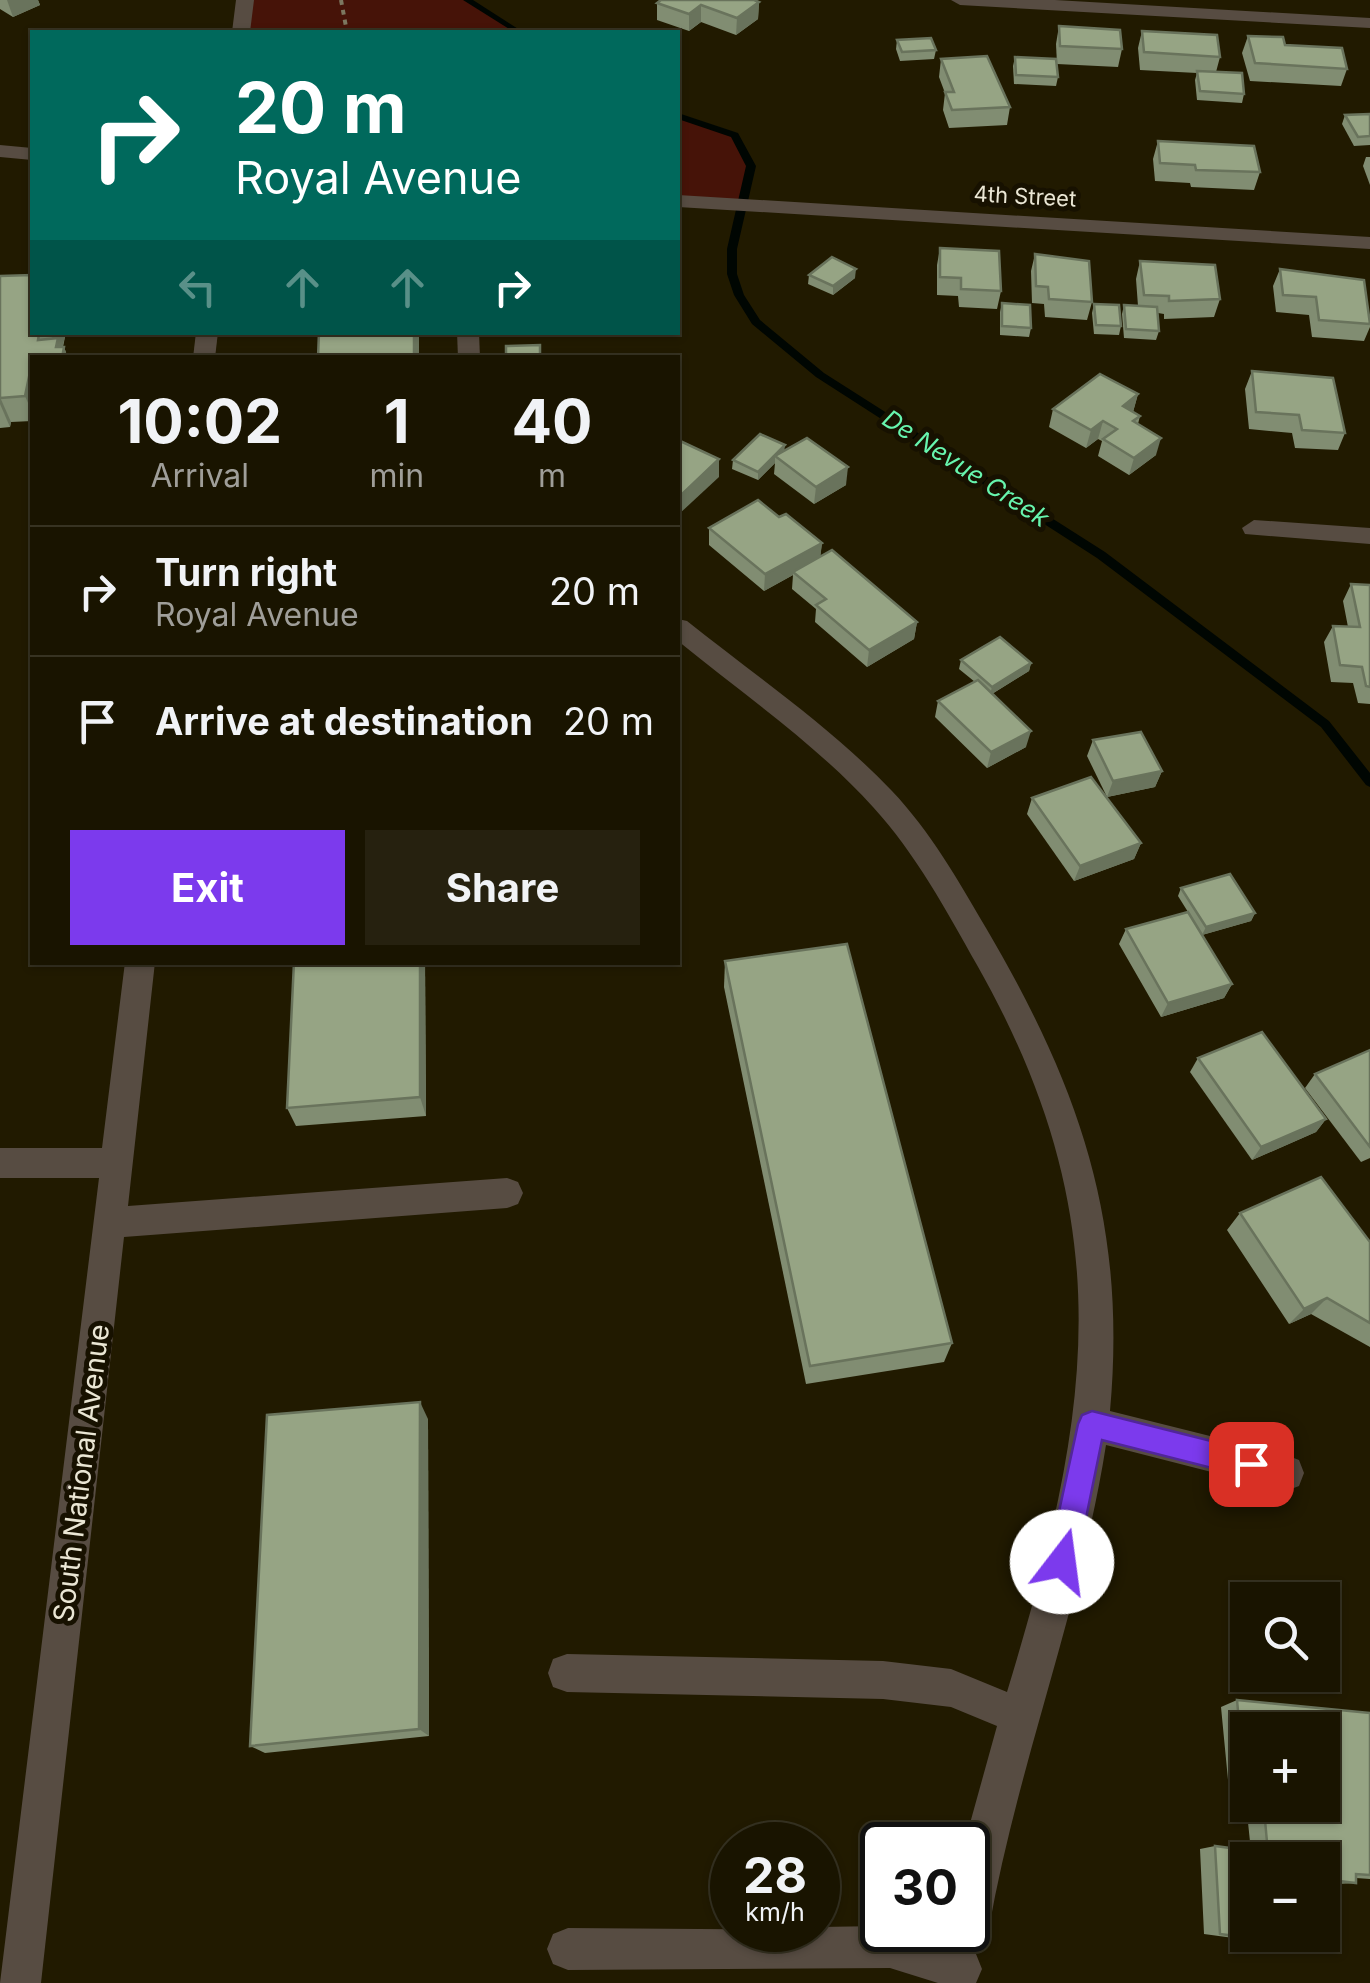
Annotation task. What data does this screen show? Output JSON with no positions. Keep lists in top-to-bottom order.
{
  "streets": {
    "street": ["4th Street", "South National Avenue"]
  },
  "water": ["De Nevue Creek"],
  "page": {
    "turn": ["20 m", "Royal Avenue"],
    "eta": [
      "10:02",
      "Arrival",
      "1",
      "min",
      "40",
      "m"
    ],
    "list": [
      {
        "name": "Turn right",
        "note": "Royal Avenue",
        "value": "20 m"
      },
      {
        "name": "Arrive at destination",
        "value": "20 m"
      }
    ],
    "buttons": ["Exit", "Share"],
    "map_buttons": ["+", "−"],
    "speed": "28 km/h",
    "limit": "30"
  }
}
